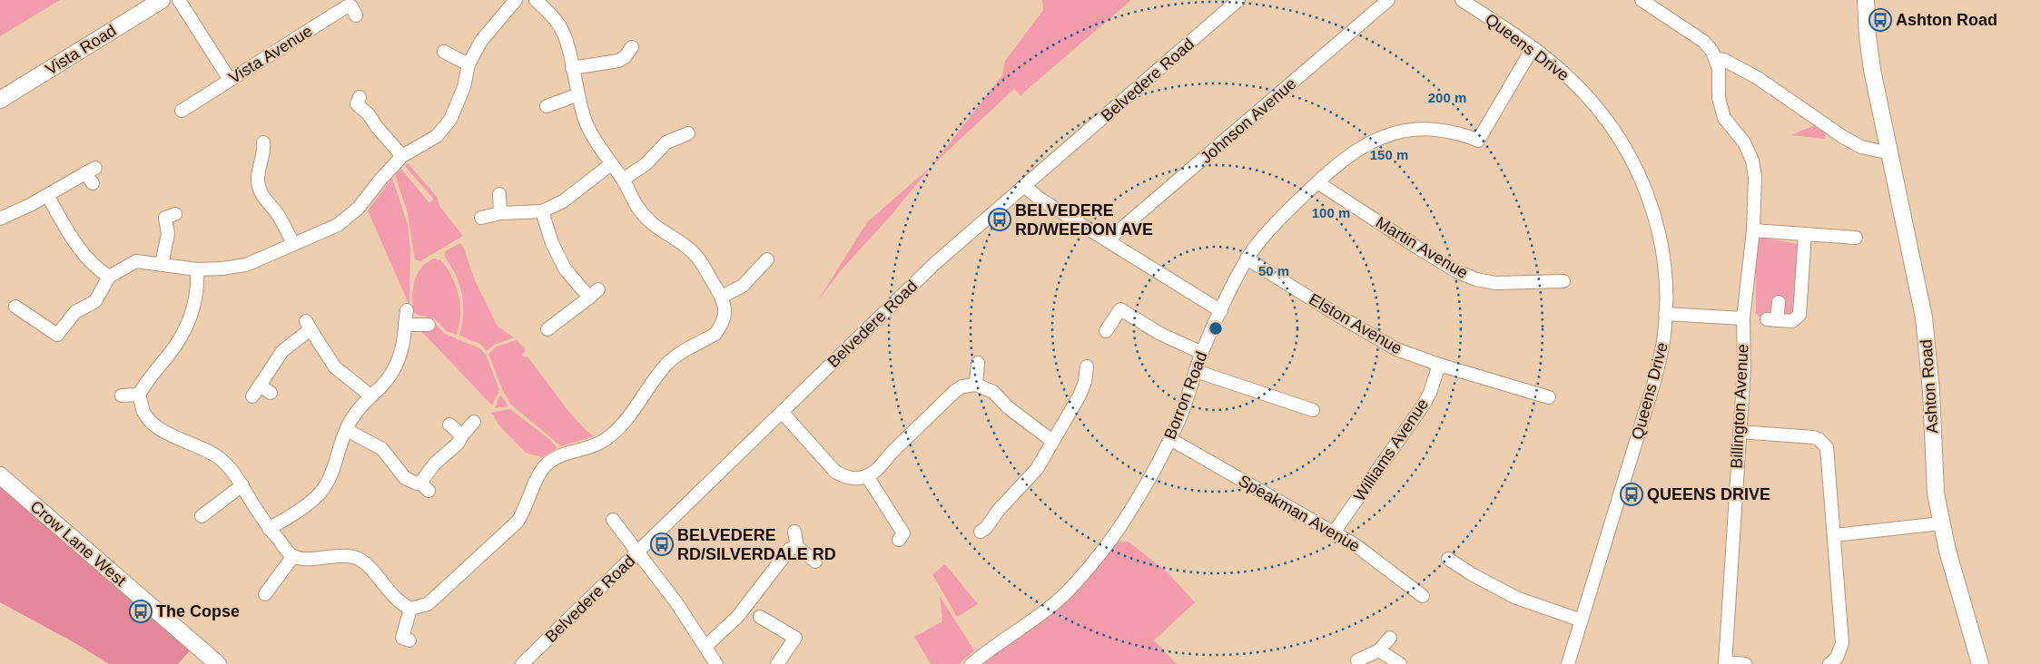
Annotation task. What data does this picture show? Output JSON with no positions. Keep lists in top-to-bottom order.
{
  "streets": {
    "main road": ["Vista Road", "Ashton Road", "Crow Lane West"],
    "street": [
      "Queens Drive",
      "Vista Avenue",
      "Belvedere Road",
      "Johnson Avenue",
      "Martin Avenue",
      "Elston Avenue",
      "Borron Road",
      "Billington Avenue",
      "Williams Avenue",
      "Speakman Avenue"
    ]
  },
  "crossings": [
    ["Queens Drive", "Borron Road"],
    ["Martin Avenue", "Borron Road"],
    ["Elston Avenue", "Borron Road"],
    ["Elston Avenue", "Williams Avenue"],
    ["Borron Road", "Speakman Avenue"],
    ["Williams Avenue", "Speakman Avenue"]
  ],
  "places": {
    "bus stop": [
      "Ashton Road",
      "BELVEDERE RD/WEEDON AVE",
      "QUEENS DRIVE",
      "BELVEDERE RD/SILVERDALE RD",
      "The Copse"
    ]
  },
  "rings": [
    "200 m",
    "150 m",
    "100 m",
    "50 m"
  ]
}
